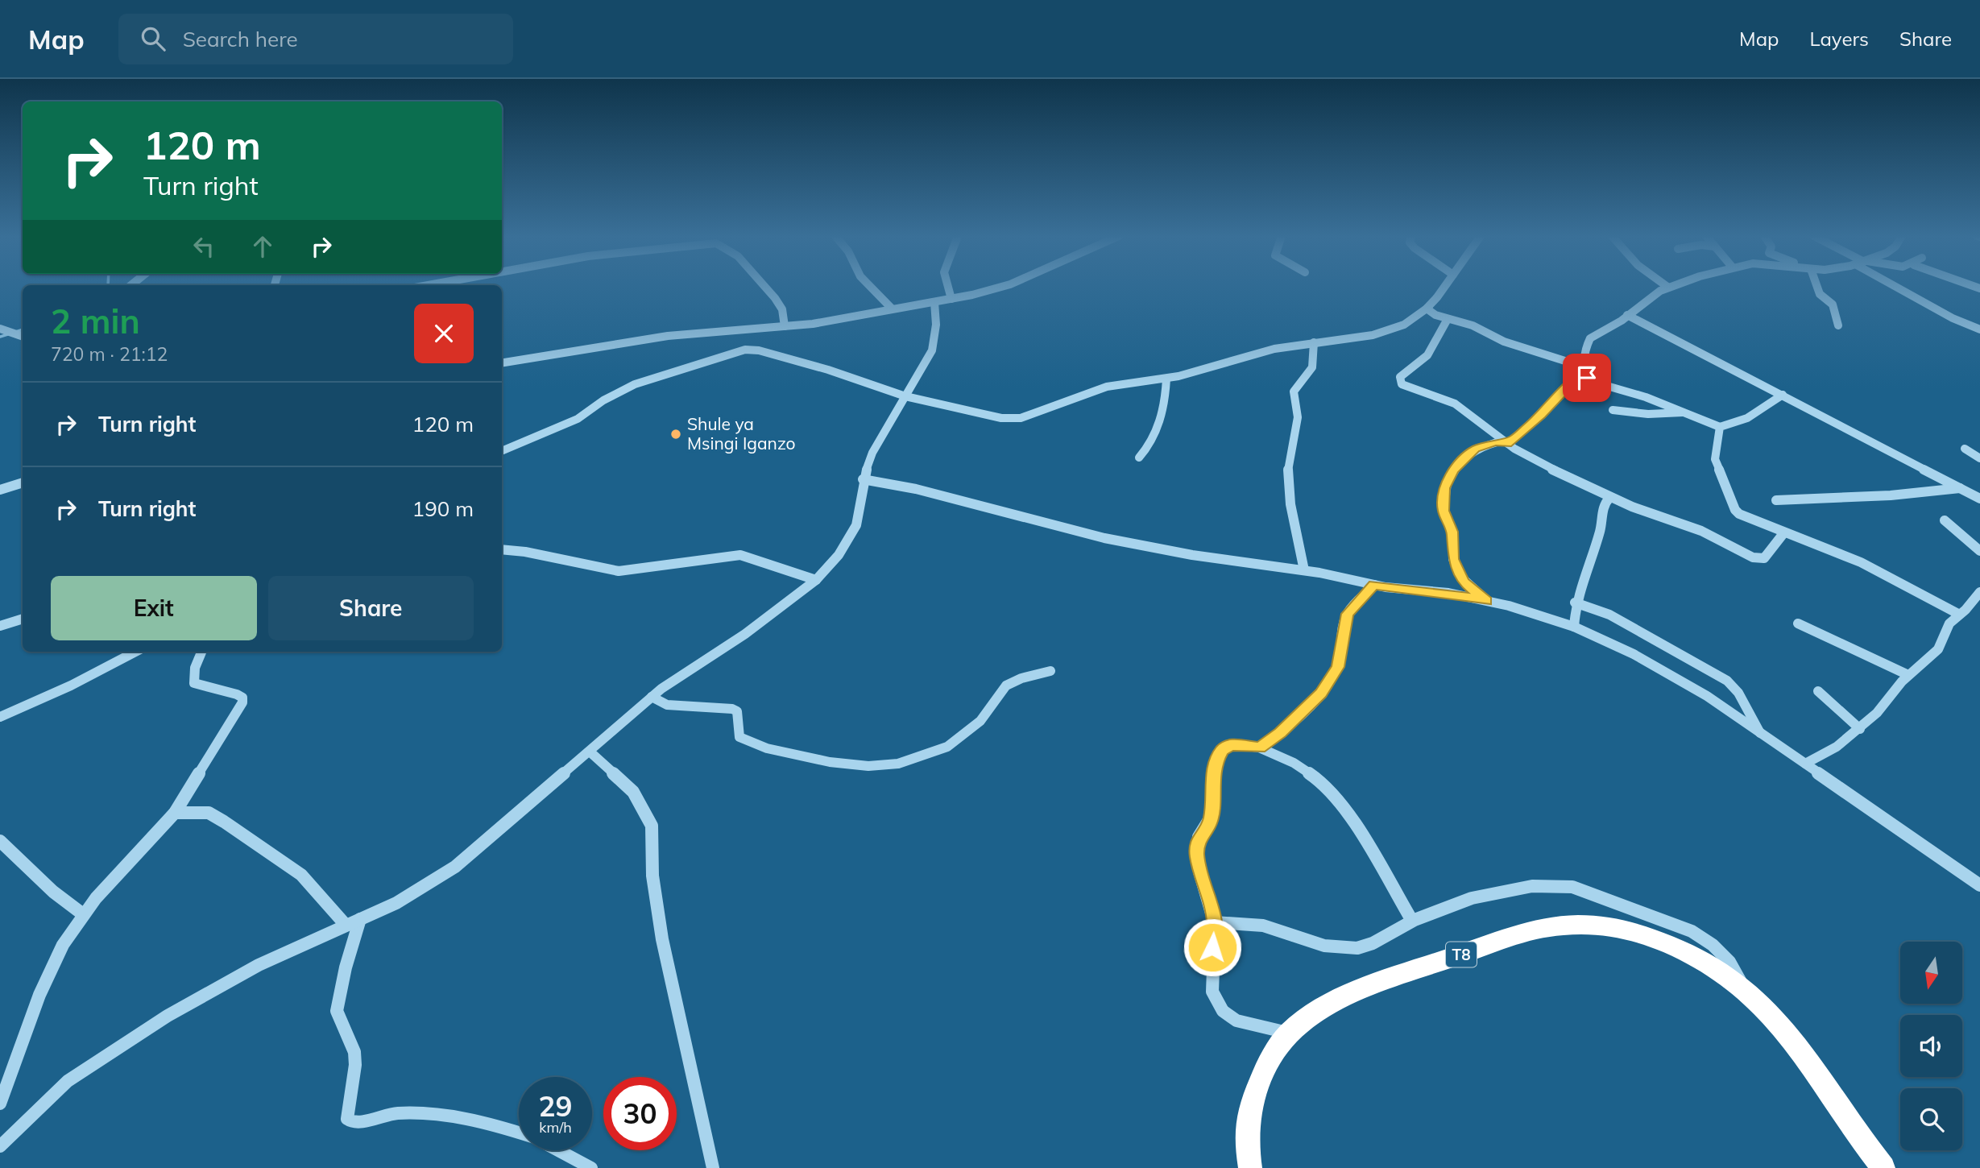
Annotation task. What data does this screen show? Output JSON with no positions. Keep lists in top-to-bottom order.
{
  "streets": {
    "highway": ["T8"]
  },
  "places": ["Shule ya Msingi Iganzo"],
  "north": "bottom",
  "page": {
    "header": "Map",
    "search": "Search here",
    "nav": ["Map", "Layers", "Share"],
    "turn": ["120 m", "Turn right"],
    "heading": ["2 min", "720 m · 21:12"],
    "list": [
      {
        "name": "Turn right",
        "value": "120 m"
      },
      {
        "name": "Turn right",
        "value": "190 m"
      }
    ],
    "buttons": ["Exit", "Share"],
    "speed": "29 km/h",
    "limit": "30"
  }
}
